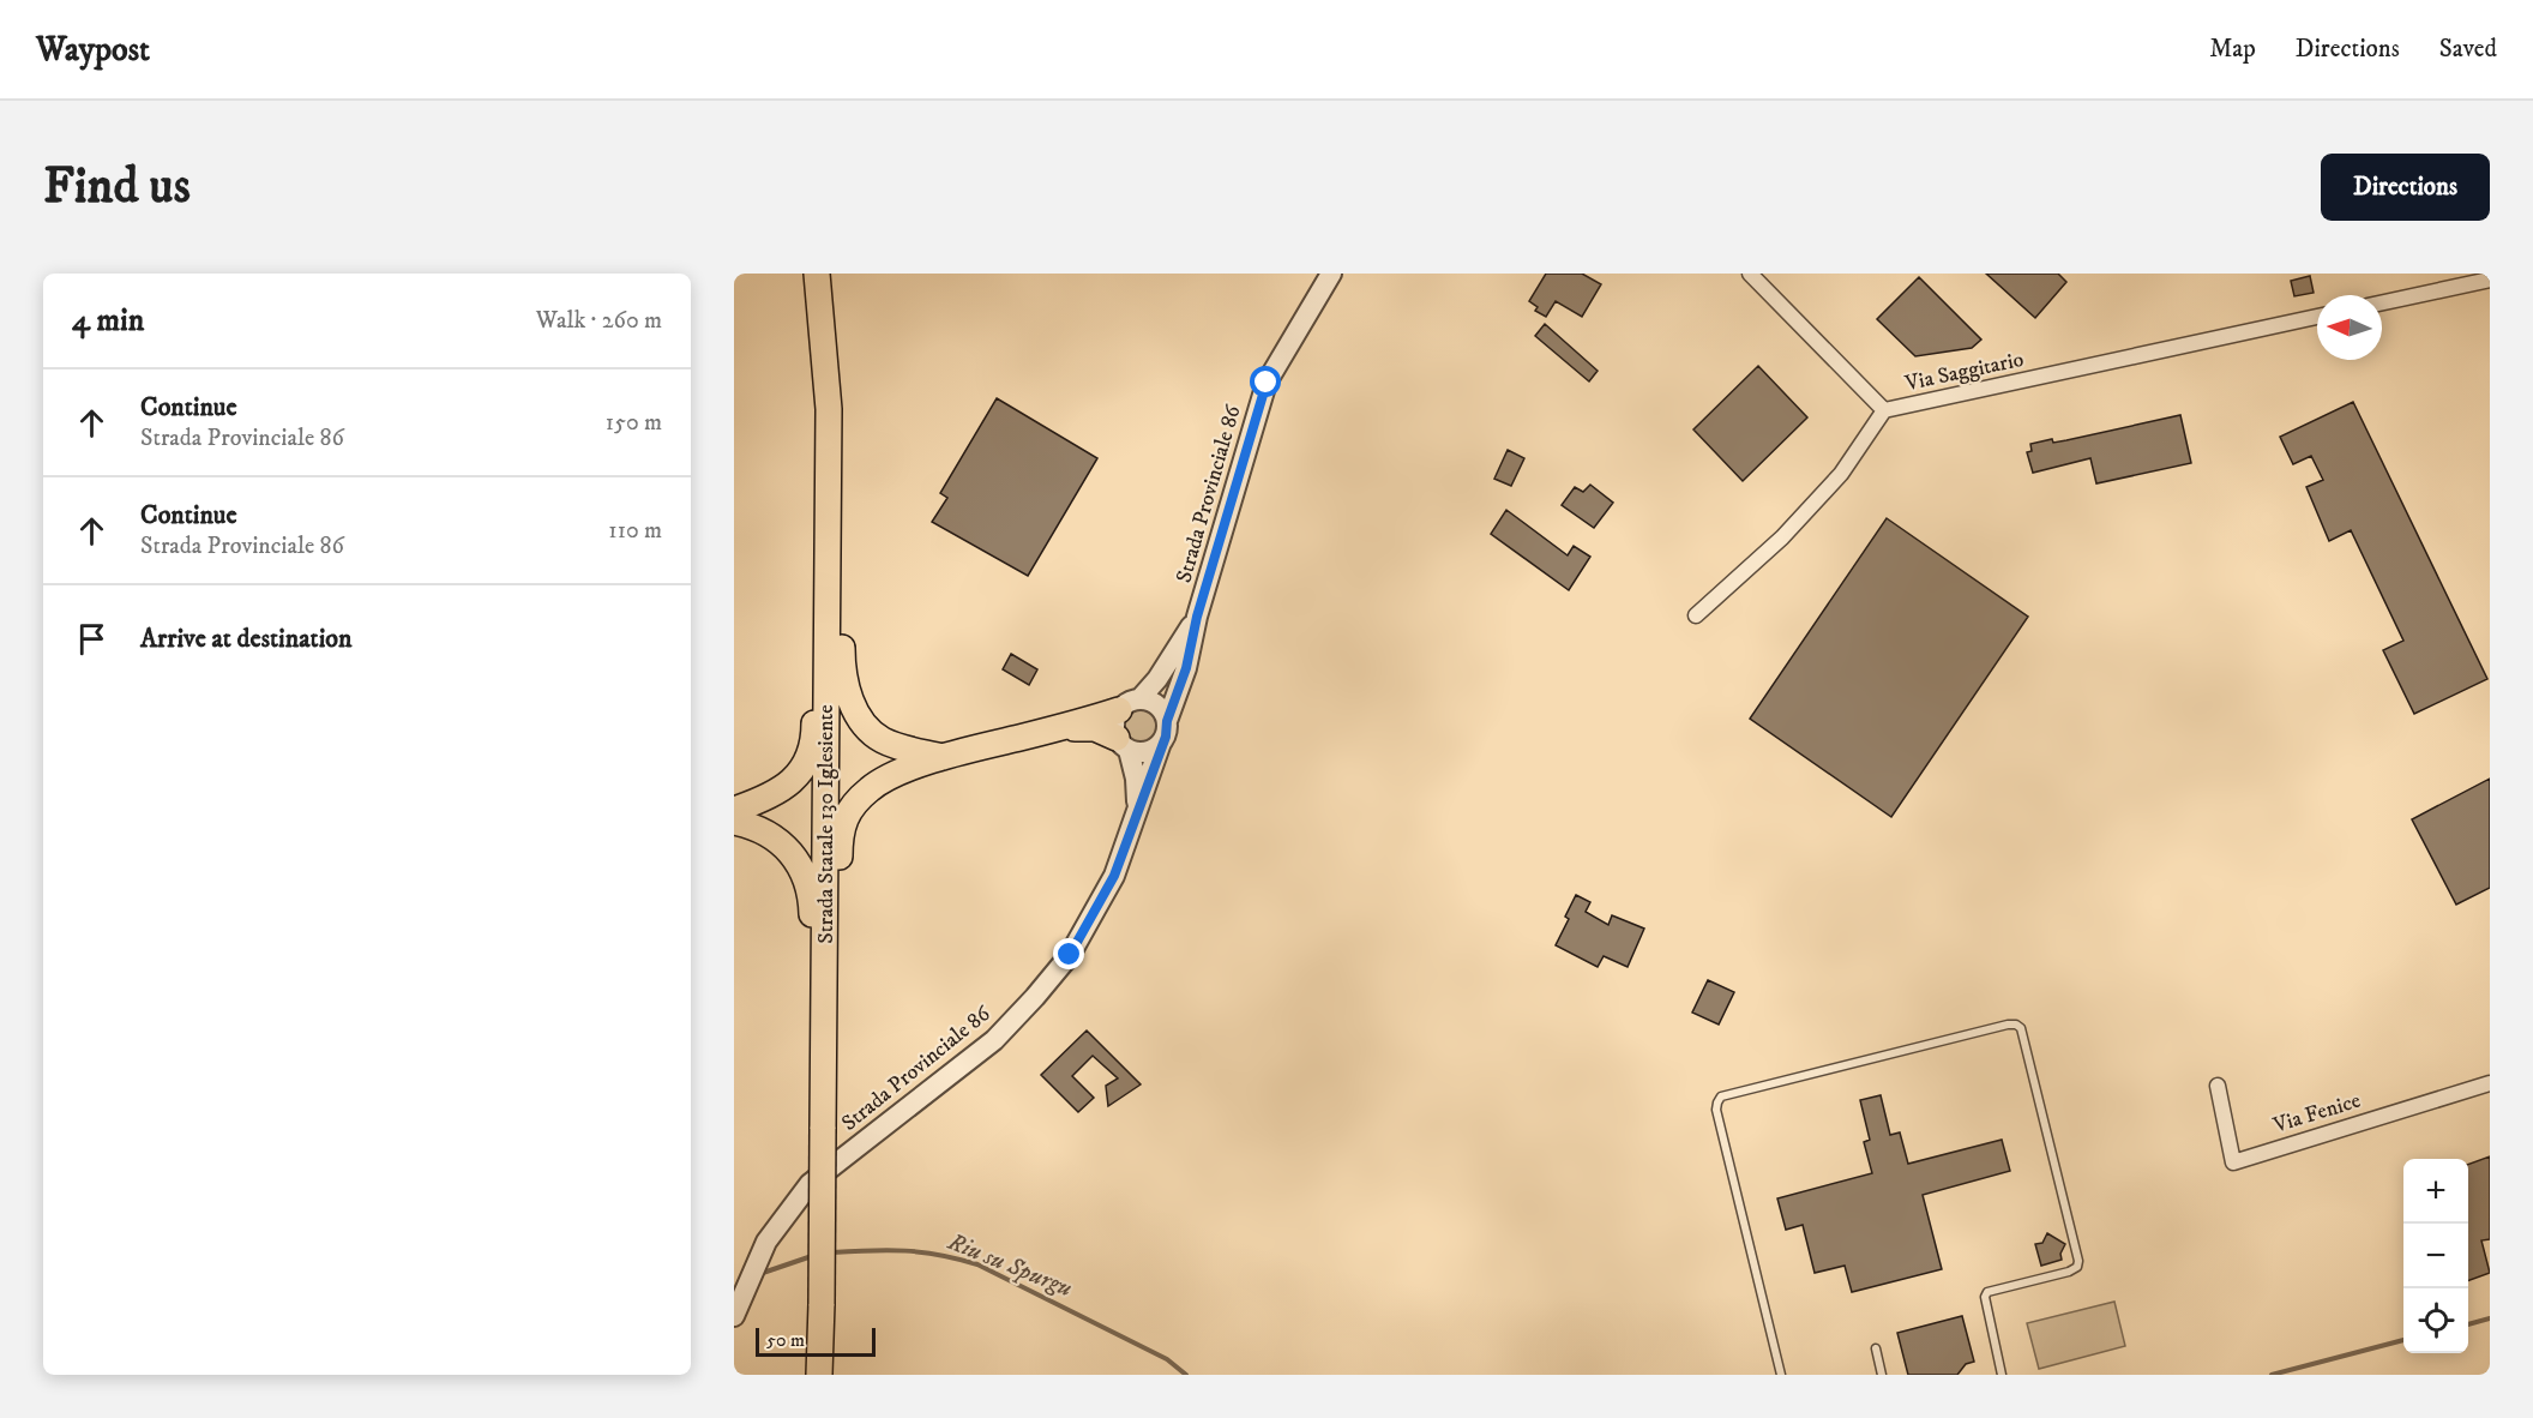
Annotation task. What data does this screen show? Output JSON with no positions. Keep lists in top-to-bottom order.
{
  "streets": {
    "highway": ["Strada Statale 130 Iglesiente"],
    "street": ["Via Saggitario", "Strada Provinciale 86", "Via Fenice"]
  },
  "water": ["Riu su Spurgu"],
  "scale_bar": "50 m",
  "north": "left",
  "page": {
    "header": "Waypost",
    "nav": ["Map", "Directions", "Saved"],
    "buttons": "Directions",
    "title": "Find us",
    "heading": ["4 min", "Walk · 260 m"],
    "list": [
      ["Continue", "Strada Provinciale 86", "150 m"],
      ["Continue", "Strada Provinciale 86", "110 m"],
      "Arrive at destination"
    ],
    "map_buttons": ["+", "−"],
    "scale": "50 m"
  }
}
